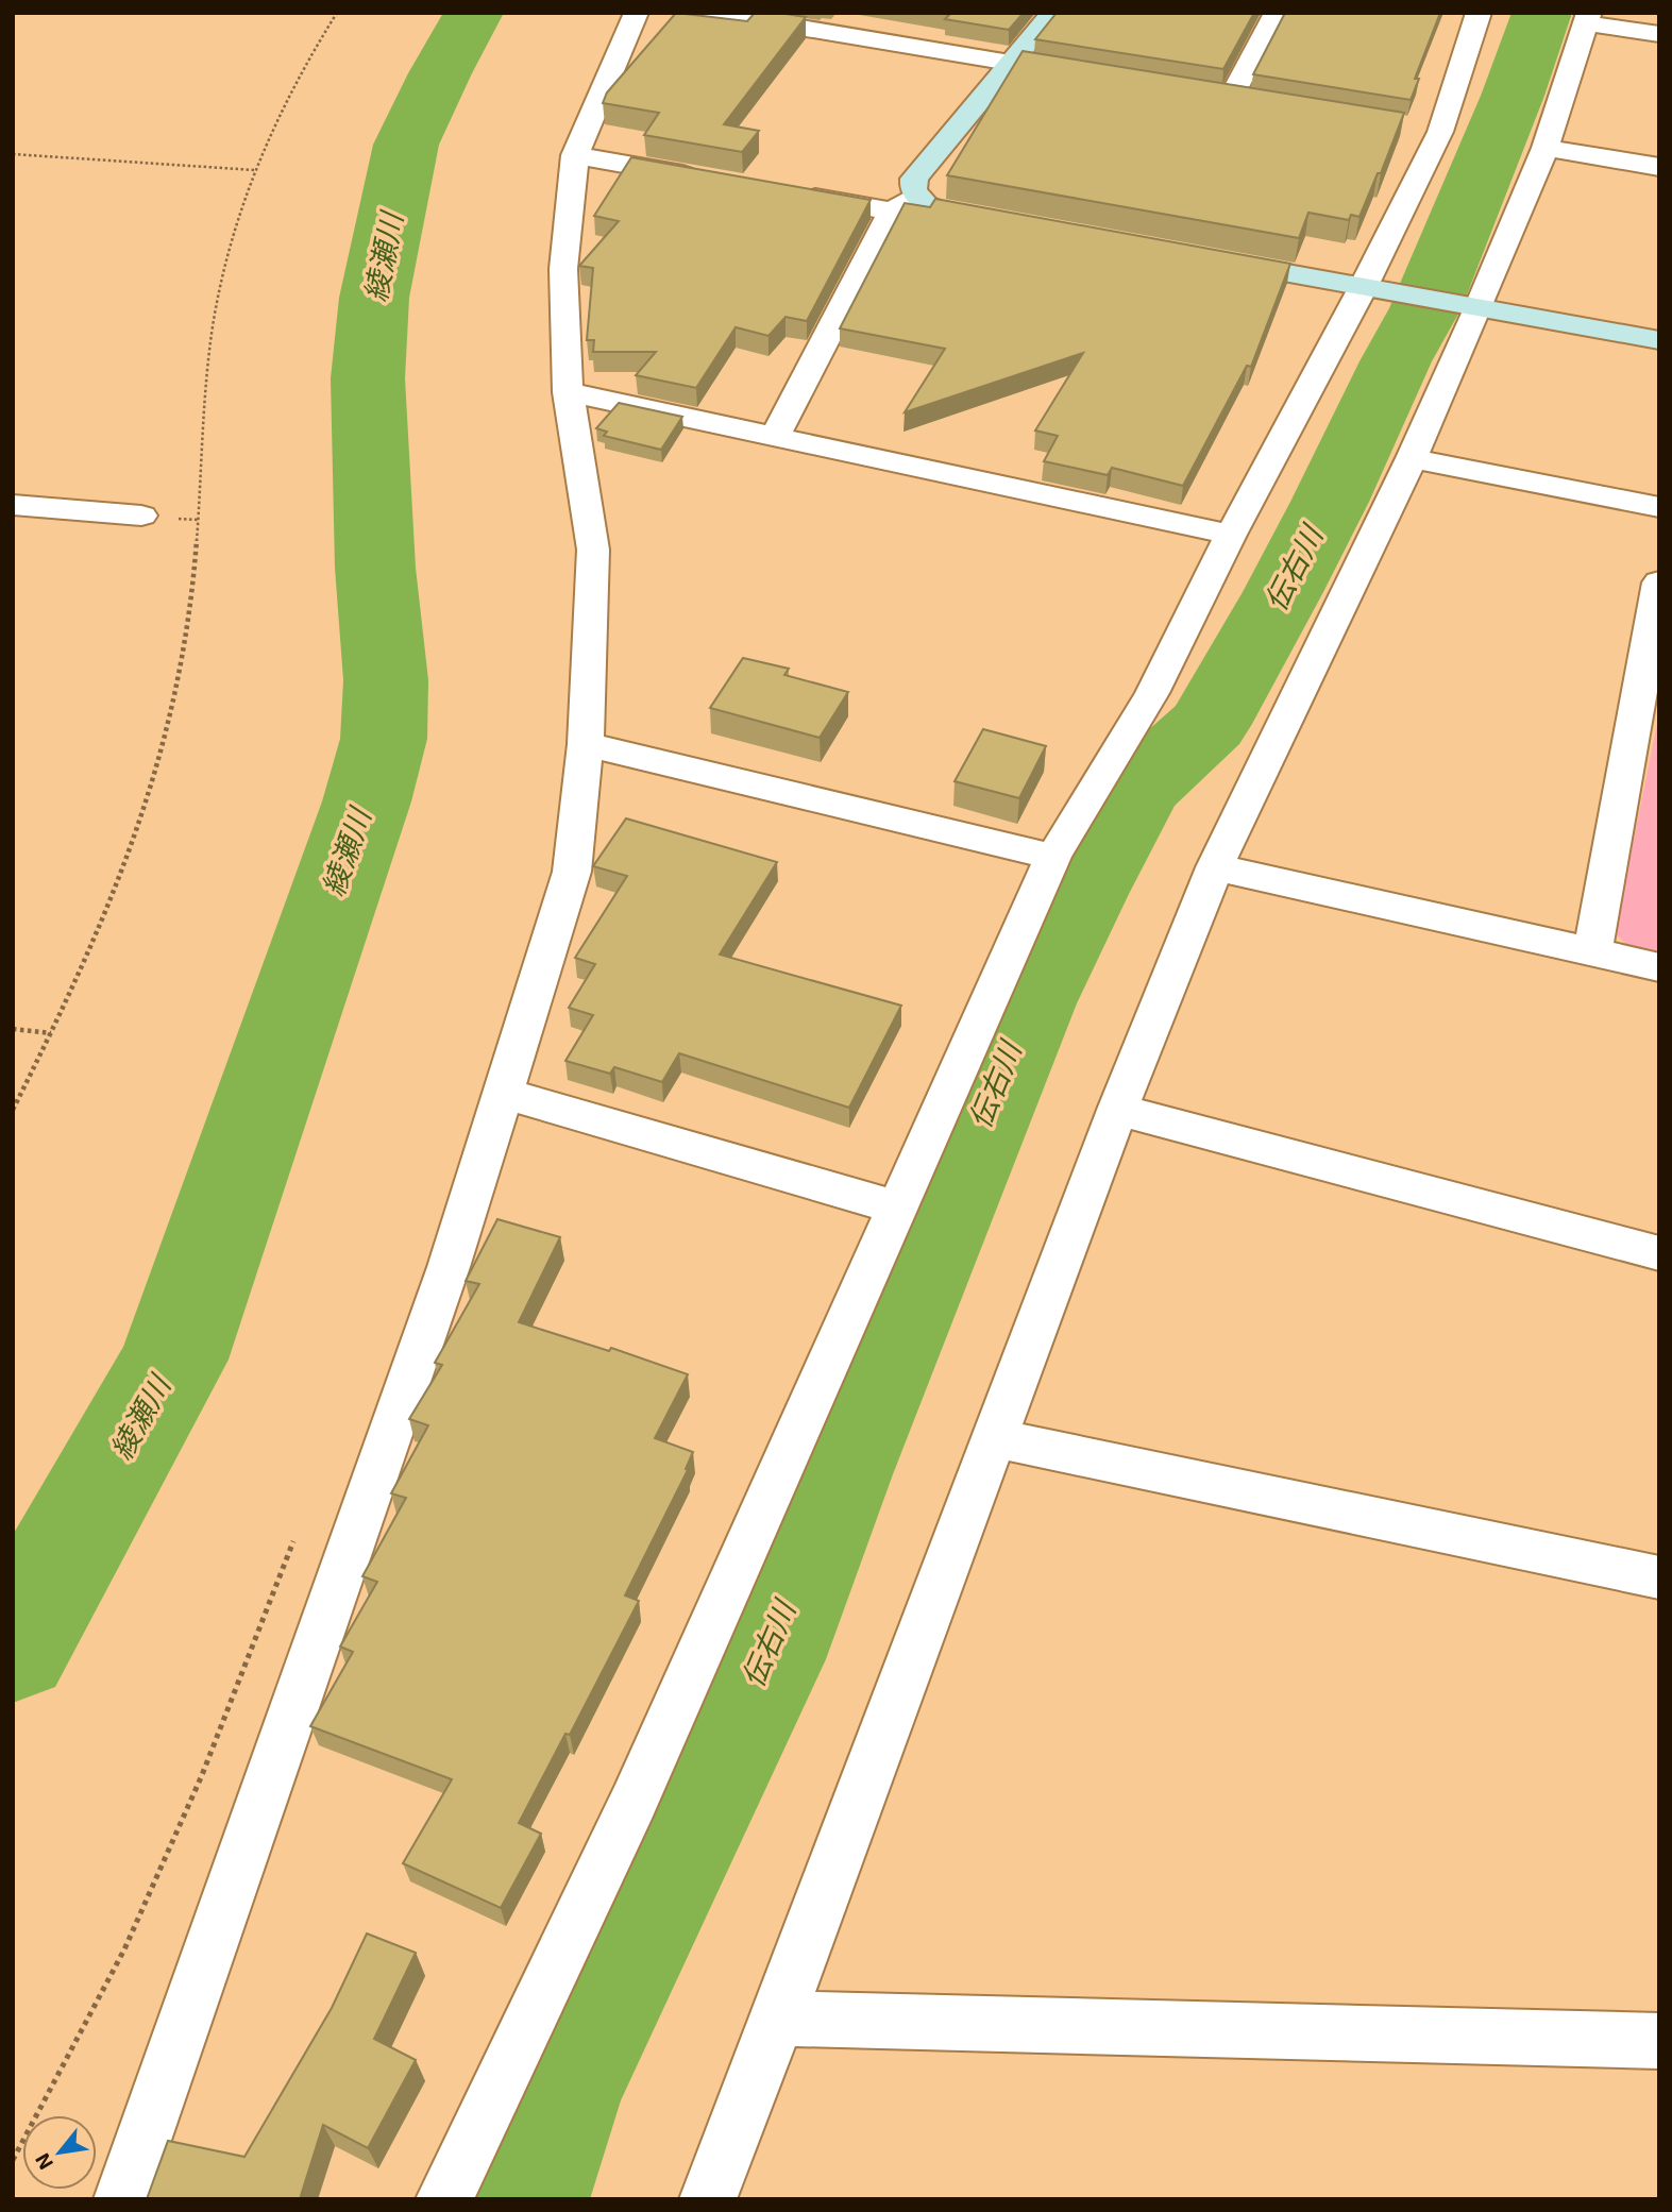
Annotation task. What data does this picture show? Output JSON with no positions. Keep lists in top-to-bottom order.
{
  "water": ["綾瀬川", "伝右川"],
  "north": "bottom left"
}
